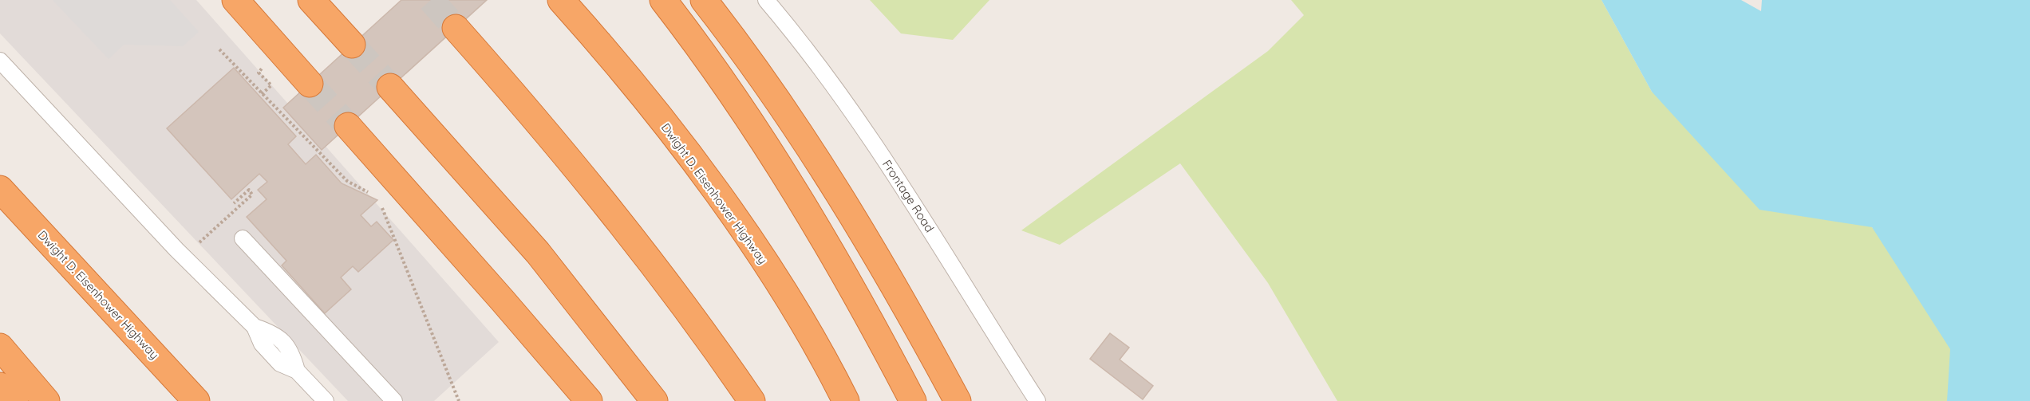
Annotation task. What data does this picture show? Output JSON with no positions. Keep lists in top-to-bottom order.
{
  "streets": {
    "highway": ["Dwight D. Eisenhower Highway"],
    "lane": ["Frontage Road"]
  }
}
